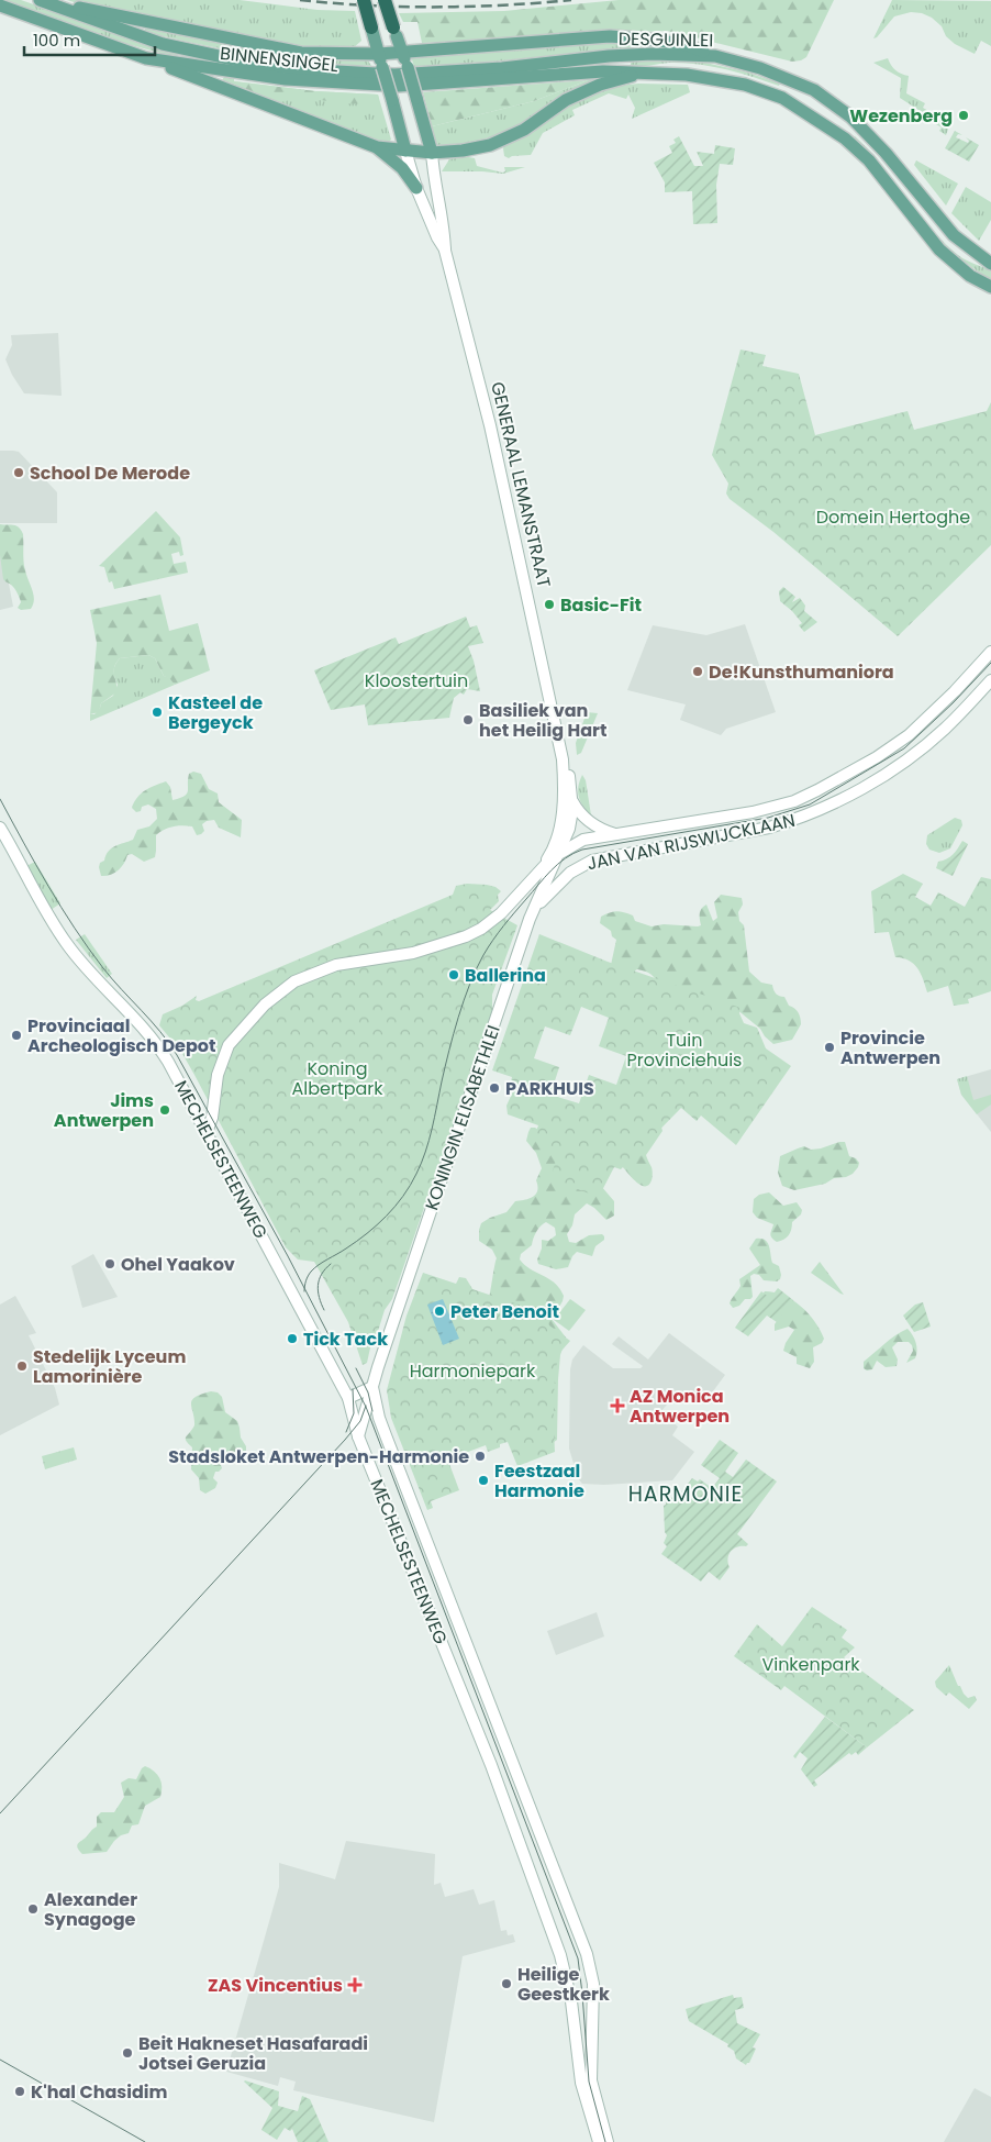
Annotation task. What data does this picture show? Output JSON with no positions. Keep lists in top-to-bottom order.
{
  "streets": {
    "main road": [
      "DESGUINLEI",
      "BINNENSINGEL",
      "GENERAAL LEMANSTRAAT",
      "JAN VAN RIJSWIJCKLAAN",
      "KONINGIN ELISABETHLEI",
      "MECHELSESTEENWEG"
    ]
  },
  "crossings": [
    ["DESGUINLEI", "BINNENSINGEL"],
    ["GENERAAL LEMANSTRAAT", "JAN VAN RIJSWIJCKLAAN"],
    ["GENERAAL LEMANSTRAAT", "KONINGIN ELISABETHLEI"],
    ["JAN VAN RIJSWIJCKLAAN", "KONINGIN ELISABETHLEI"],
    ["JAN VAN RIJSWIJCKLAAN", "MECHELSESTEENWEG"],
    ["KONINGIN ELISABETHLEI", "MECHELSESTEENWEG"]
  ],
  "districts": ["HARMONIE"],
  "parks": [
    "Domein Hertoghe",
    "Kloostertuin",
    "Tuin Provinciehuis",
    "Koning Albertpark",
    "Harmoniepark",
    "Vinkenpark"
  ],
  "places": {
    "other": [
      "Wezenberg",
      "School De Merode",
      "Basic-Fit",
      "De!Kunsthumaniora",
      "Kasteel de Bergeyck",
      "Basiliek van het Heilig Hart",
      "Ballerina",
      "Provinciaal Archeologisch Depot",
      "Provincie Antwerpen",
      "PARKHUIS",
      "Jims Antwerpen",
      "Ohel Yaakov",
      "Peter Benoit",
      "Tick Tack",
      "Stedelijk Lyceum Lamorinière",
      "Stadsloket Antwerpen-Harmonie",
      "Feestzaal Harmonie",
      "Alexander Synagoge",
      "Heilige Geestkerk",
      "Beit Hakneset Hasafaradi Jotsei Geruzia",
      "K'hal Chasidim"
    ],
    "health": ["AZ Monica Antwerpen", "ZAS Vincentius"]
  },
  "scale_bar": "100 m"
}
